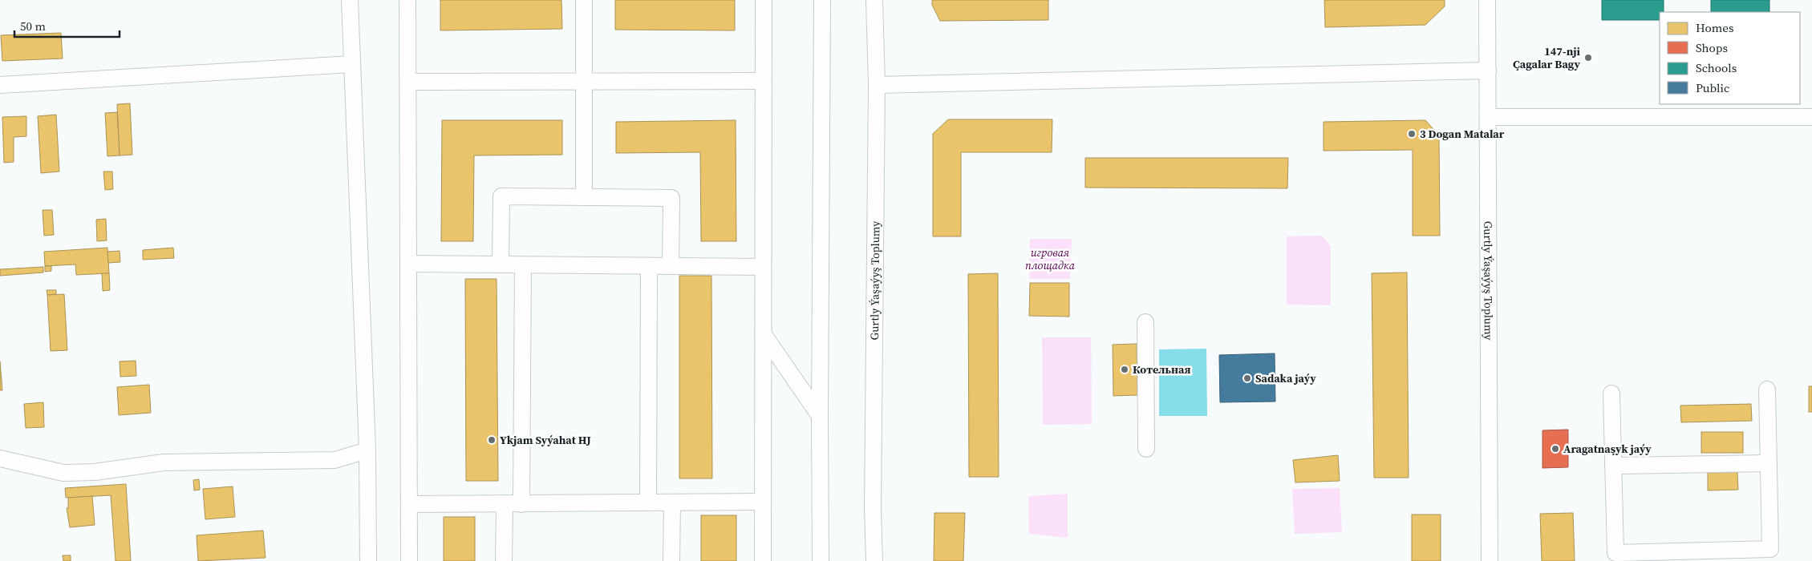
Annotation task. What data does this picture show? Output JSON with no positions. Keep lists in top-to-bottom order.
{
  "streets": {
    "street": ["Gurtly Ýaşaýyş Toplumy"]
  },
  "parks": ["игровая площадка"],
  "places": [
    "147-nji Çagalar Bagy",
    "3 Dogan Matalar",
    "Котельная",
    "Sadaka jaýy",
    "Ykjam Syýahat HJ",
    "Aragatnaşyk jaýy"
  ],
  "legend": [
    "Homes",
    "Shops",
    "Schools",
    "Public"
  ],
  "scale_bar": "50 m"
}
